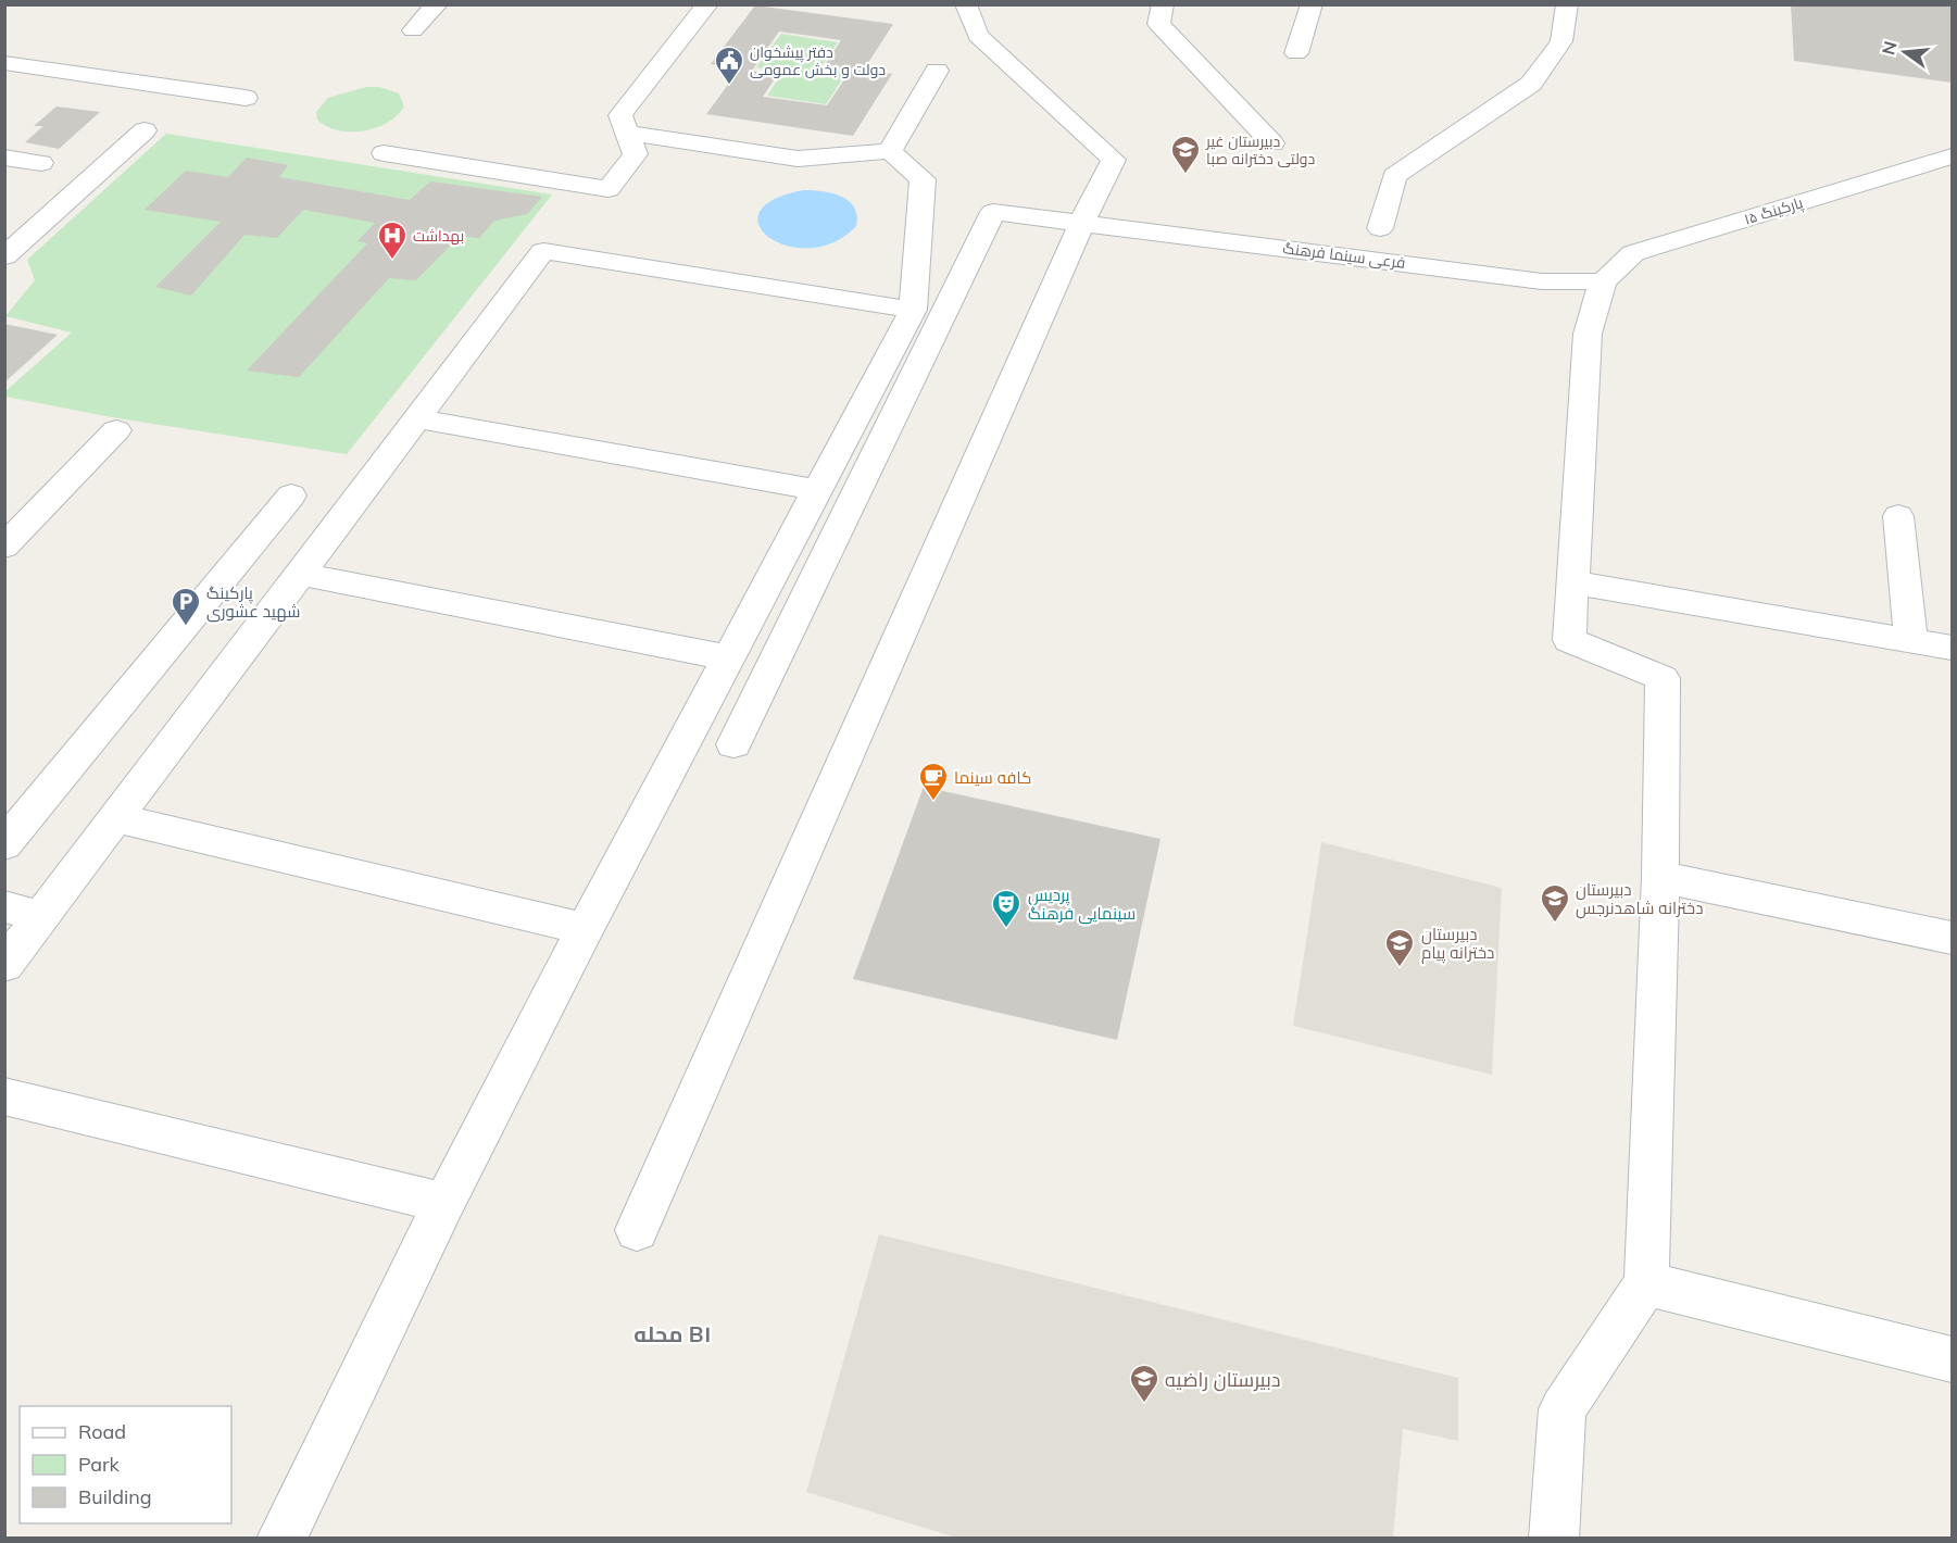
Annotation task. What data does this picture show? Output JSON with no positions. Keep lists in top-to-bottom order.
{
  "streets": {
    "street": ["پارکینگ ۱۵", "فرعی سینما فرهنگ"]
  },
  "crossings": [
    ["پارکینگ ۱۵", "فرعی سینما فرهنگ"]
  ],
  "districts": ["محله B۱"],
  "places": {
    "public building": ["دفتر پیشخوان دولت و بخش عمومی"],
    "school or university": [
      "دبیرستان غیر دولتی دخترانه صبا",
      "دبیرستان دخترانه شاهدنرجس",
      "دبیرستان دخترانه پیام",
      "دبیرستان راضیه"
    ],
    "hospital": ["بهداشت"],
    "parking": ["پارکینگ شهید عشوری"],
    "cafe": ["کافه سینما"],
    "theatre": ["پردیس سینمایی فرهنگ"]
  },
  "legend": ["Road", "Park", "Building"],
  "north": "left"
}
